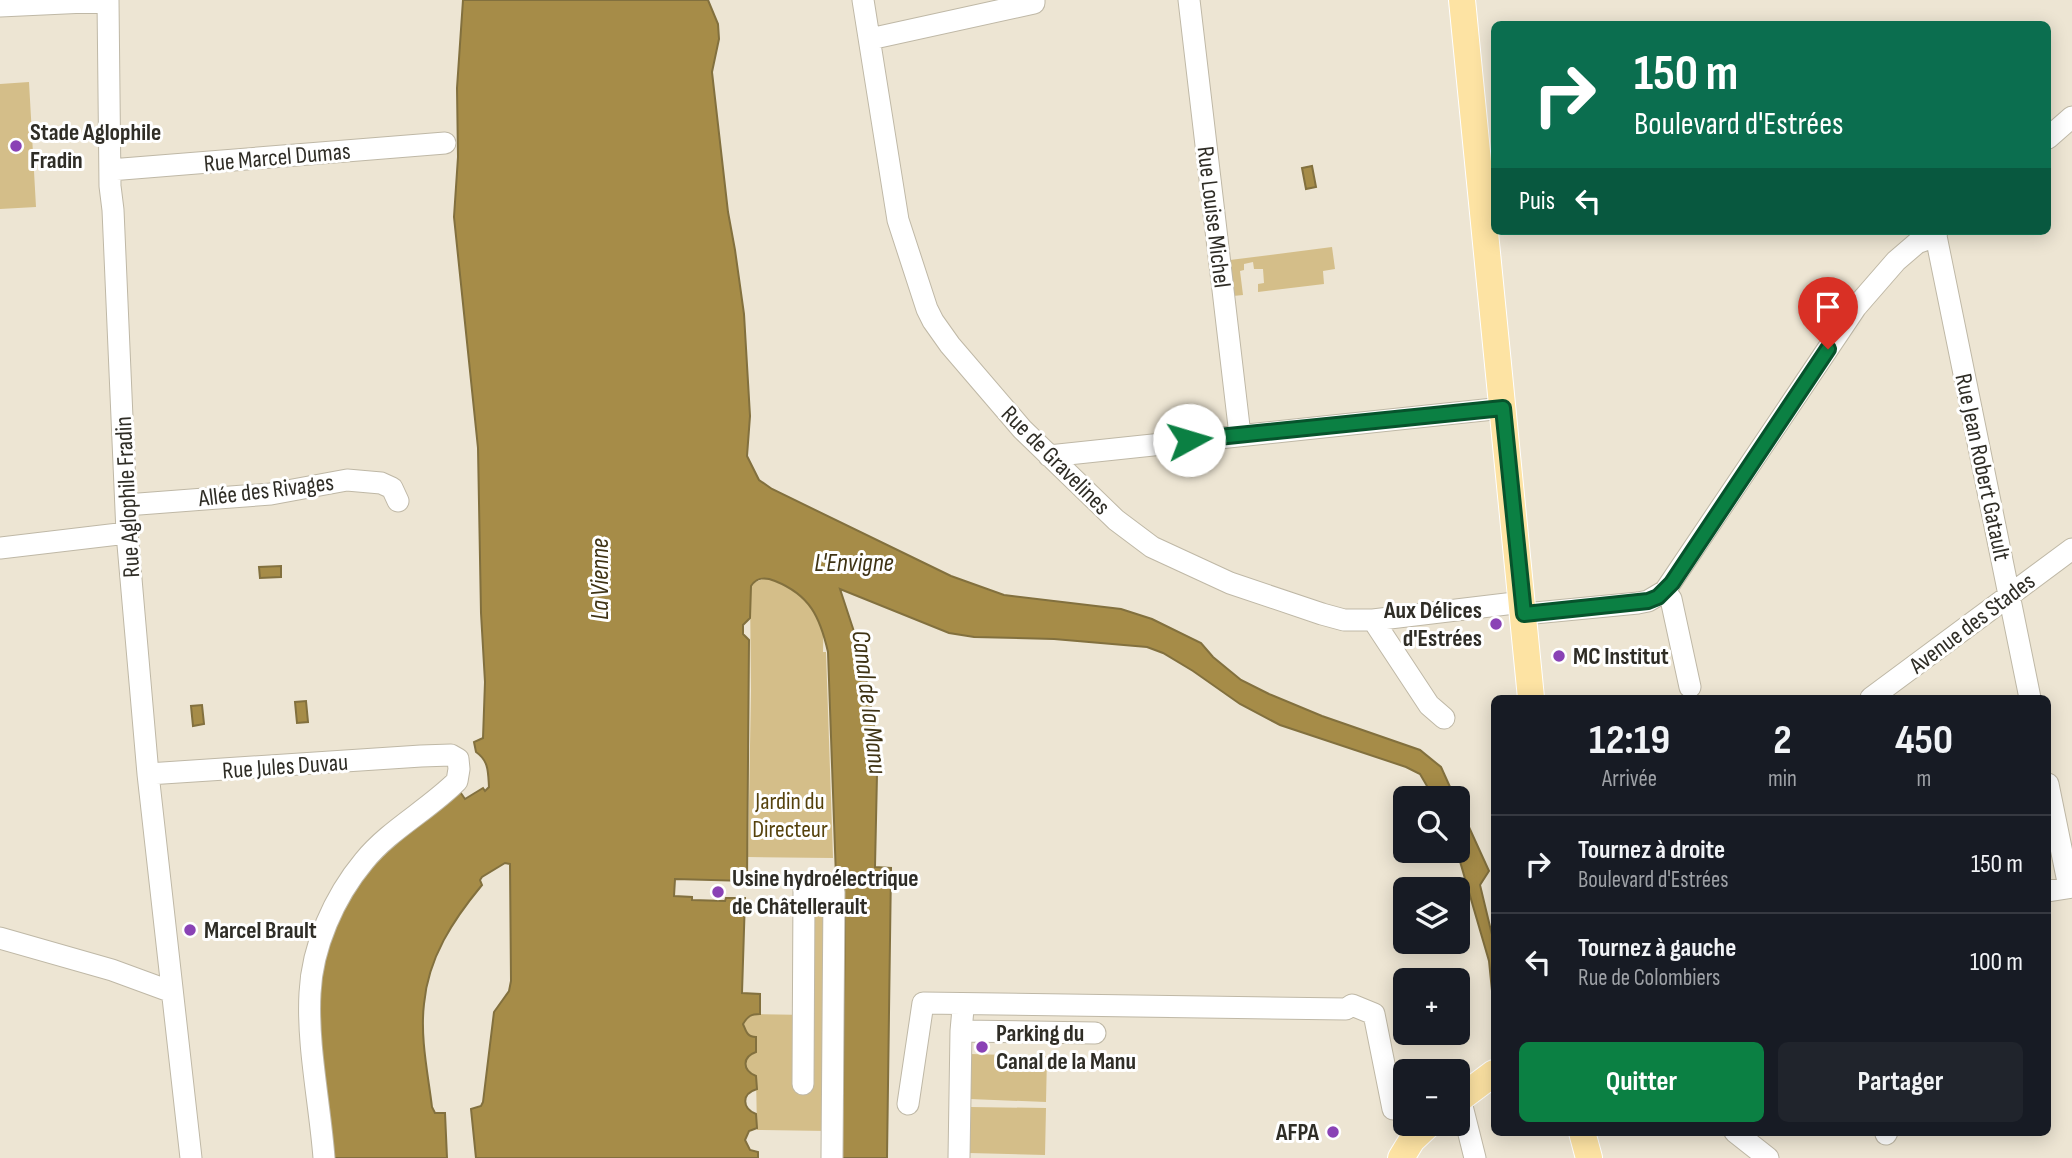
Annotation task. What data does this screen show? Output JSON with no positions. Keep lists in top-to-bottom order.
{
  "streets": {
    "street": [
      "Rue Marcel Dumas",
      "Rue Louise Michel",
      "Rue de Gravelines",
      "Rue Jean Robert Gatault",
      "Allée des Rivages",
      "Rue Aglophile Fradin",
      "Avenue des Stades",
      "Rue Jules Duvau"
    ]
  },
  "crossings": [
    ["Rue Marcel Dumas", "Rue Aglophile Fradin"],
    ["Rue Jean Robert Gatault", "Avenue des Stades"],
    ["Allée des Rivages", "Rue Aglophile Fradin"],
    ["Rue Aglophile Fradin", "Rue Jules Duvau"]
  ],
  "water": ["L'Envigne", "La Vienne", "Canal de la Manu"],
  "parks": ["Jardin du Directeur"],
  "places": [
    "Stade Aglophile Fradin",
    "Aux Délices d'Estrées",
    "MC Institut",
    "Usine hydroélectrique de Châtellerault",
    "Marcel Brault",
    "Parking du Canal de la Manu",
    "AFPA"
  ],
  "page": {
    "turn": ["150 m", "Boulevard d'Estrées"],
    "then": "Puis",
    "eta": [
      "12:19",
      "Arrivée",
      "2",
      "min",
      "450",
      "m"
    ],
    "map_buttons": ["+", "−"],
    "list": [
      {
        "name": "Tournez à droite",
        "note": "Boulevard d'Estrées",
        "value": "150 m"
      },
      {
        "name": "Tournez à gauche",
        "note": "Rue de Colombiers",
        "value": "100 m"
      }
    ],
    "buttons": ["Quitter", "Partager"]
  }
}
